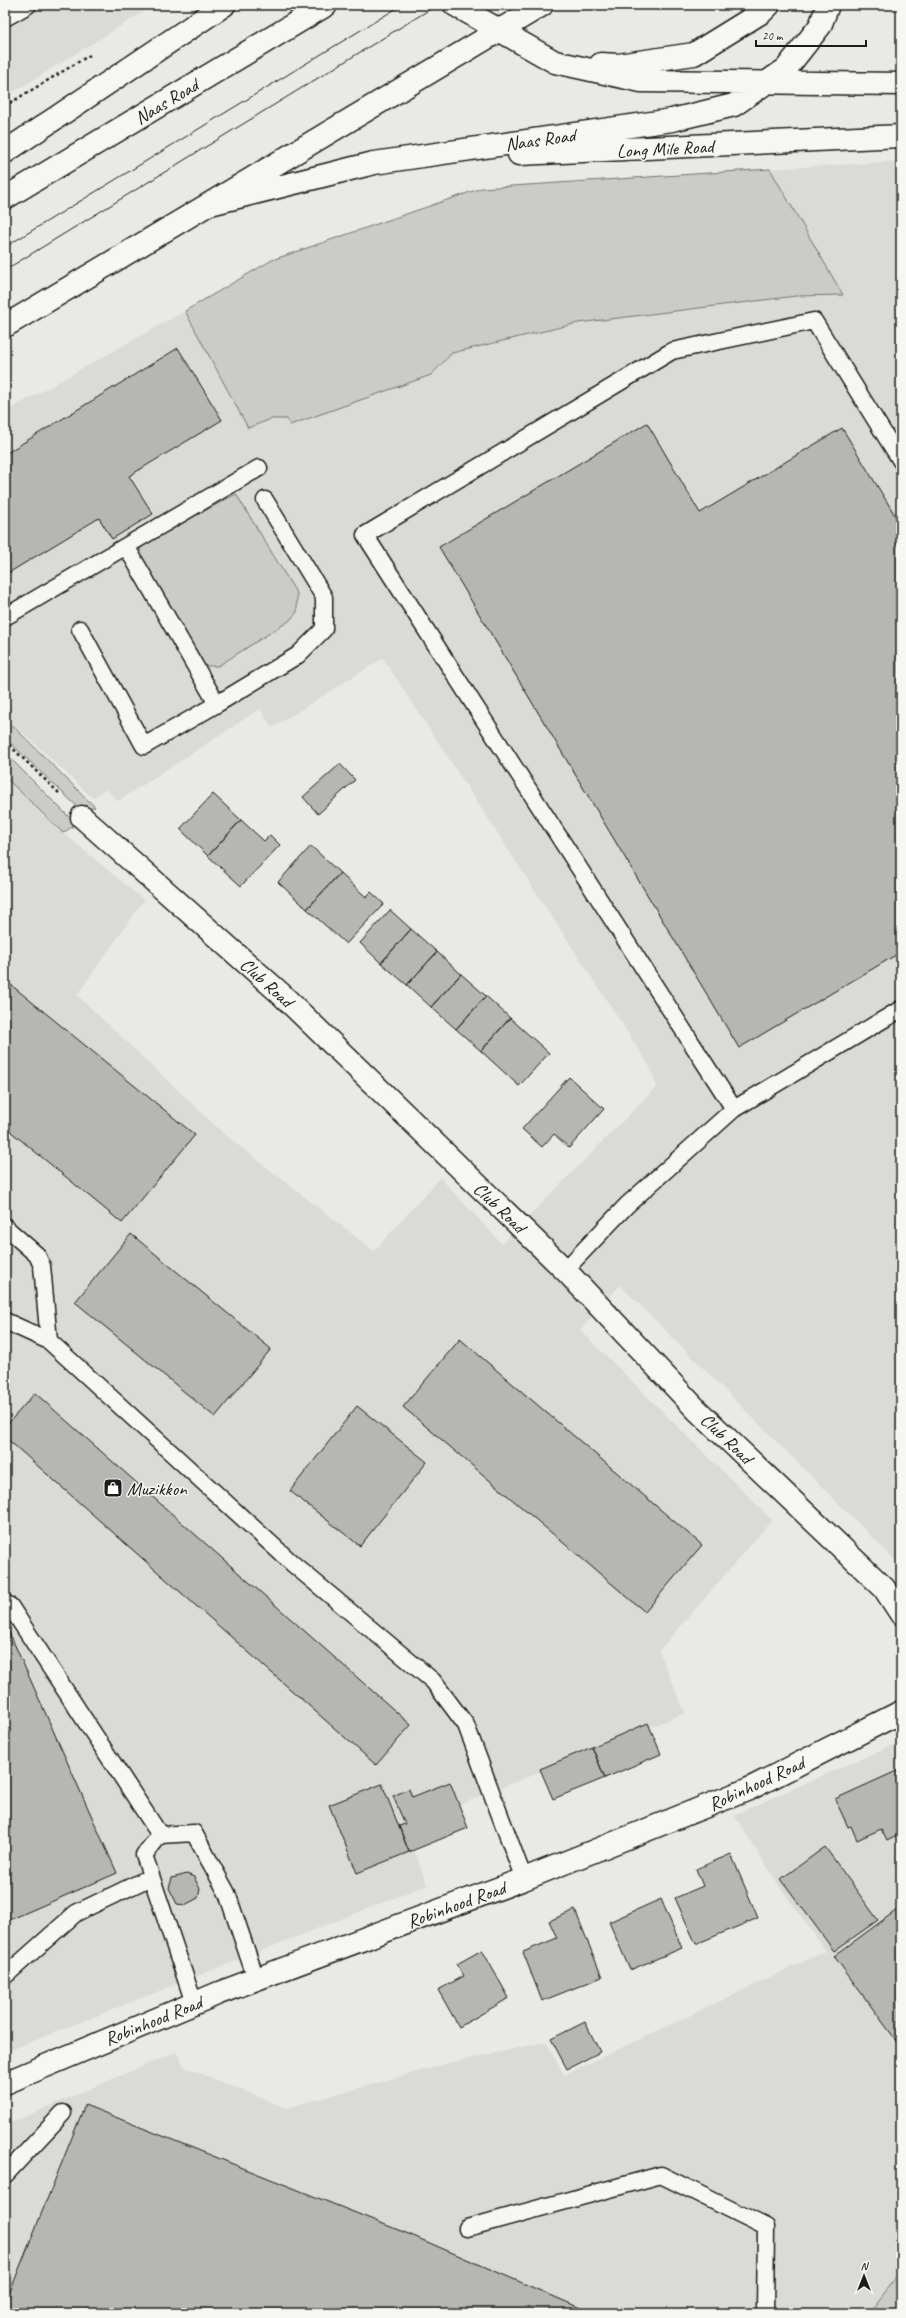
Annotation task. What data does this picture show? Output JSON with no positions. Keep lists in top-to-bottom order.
{
  "streets": {
    "main road": [
      "Naas Road",
      "Long Mile Road",
      "Club Road",
      "Robinhood Road"
    ]
  },
  "crossings": [
    ["Naas Road", "Long Mile Road"]
  ],
  "places": {
    "shop": ["Muzikkon"]
  },
  "scale_bar": "20 m",
  "north": "top"
}
